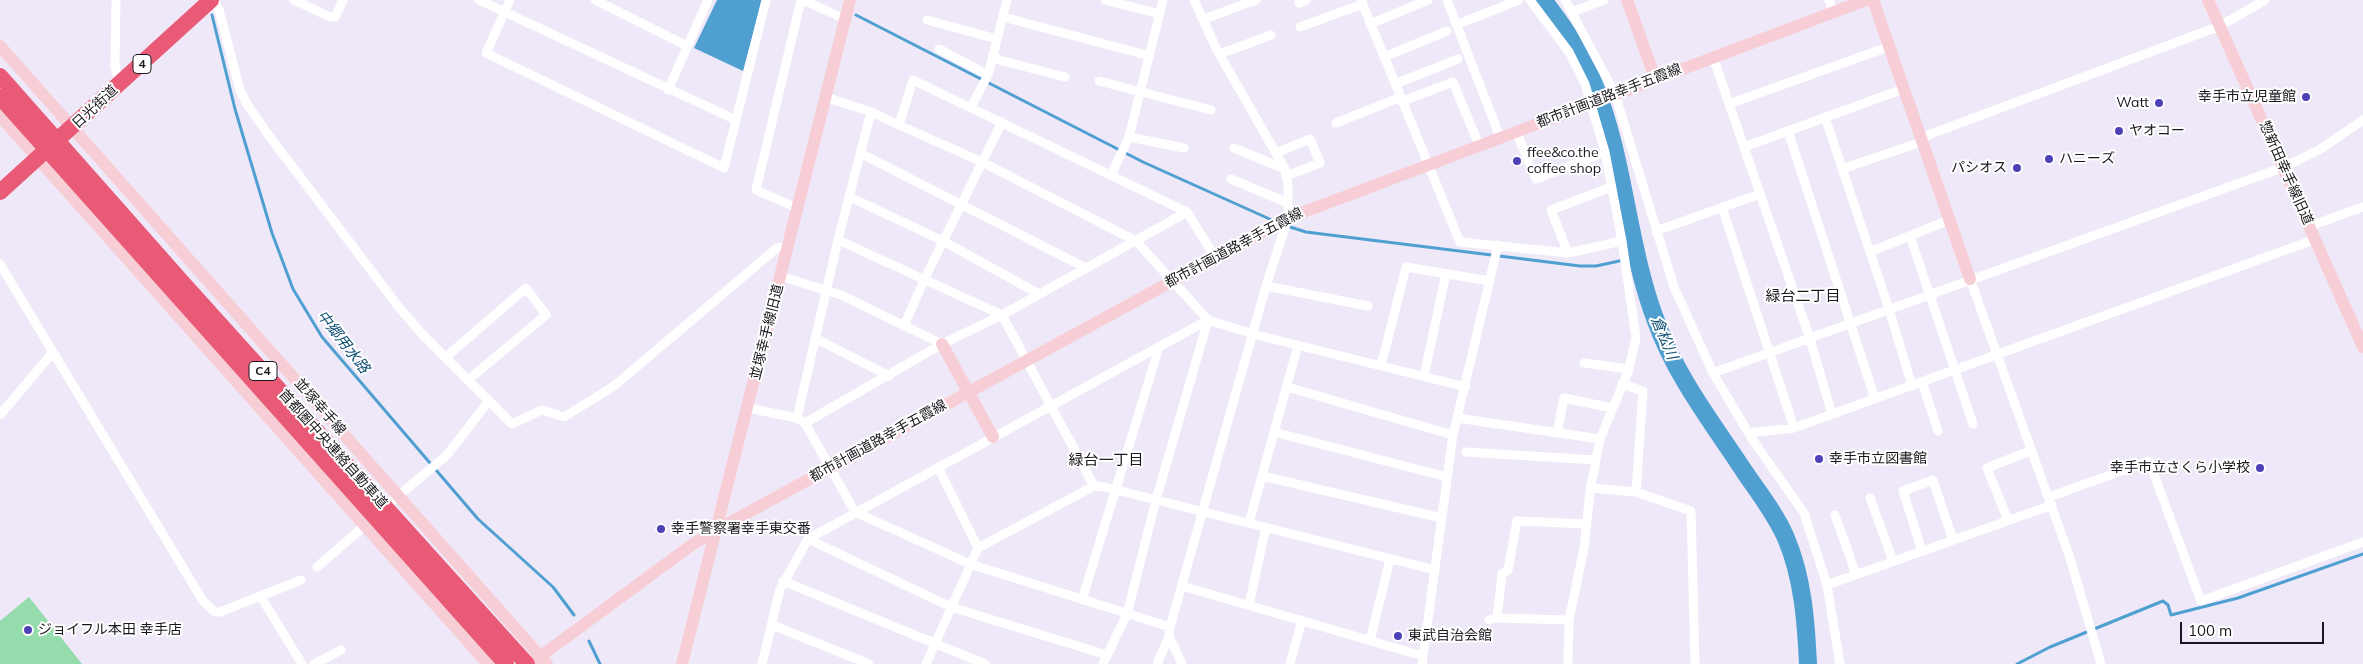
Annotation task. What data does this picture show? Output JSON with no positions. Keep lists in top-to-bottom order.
{
  "streets": {
    "highway": [
      "4",
      "日光街道",
      "C4",
      "首都圏中央連絡自動車道"
    ],
    "street": [
      "都市計画道路幸手五霞線",
      "惣新田幸手線旧道",
      "並塚幸手線旧道",
      "並塚幸手線"
    ]
  },
  "crossings": [
    ["都市計画道路幸手五霞線", "並塚幸手線旧道"],
    ["都市計画道路幸手五霞線", "並塚幸手線"],
    ["都市計画道路幸手五霞線", "首都圏中央連絡自動車道"],
    ["日光街道", "並塚幸手線"],
    ["並塚幸手線", "首都圏中央連絡自動車道"]
  ],
  "districts": ["緑台二丁目", "緑台一丁目"],
  "water": ["倉松川", "中郷用水路"],
  "places": [
    "幸手市立児童館",
    "Watt",
    "ヤオコー",
    "ハニーズ",
    "ffee&co.the coffee shop",
    "パシオス",
    "幸手市立図書館",
    "幸手市立さくら小学校",
    "幸手警察署幸手東交番",
    "ジョイフル本田 幸手店",
    "東武自治会館"
  ],
  "scale_bar": "100 m"
}
